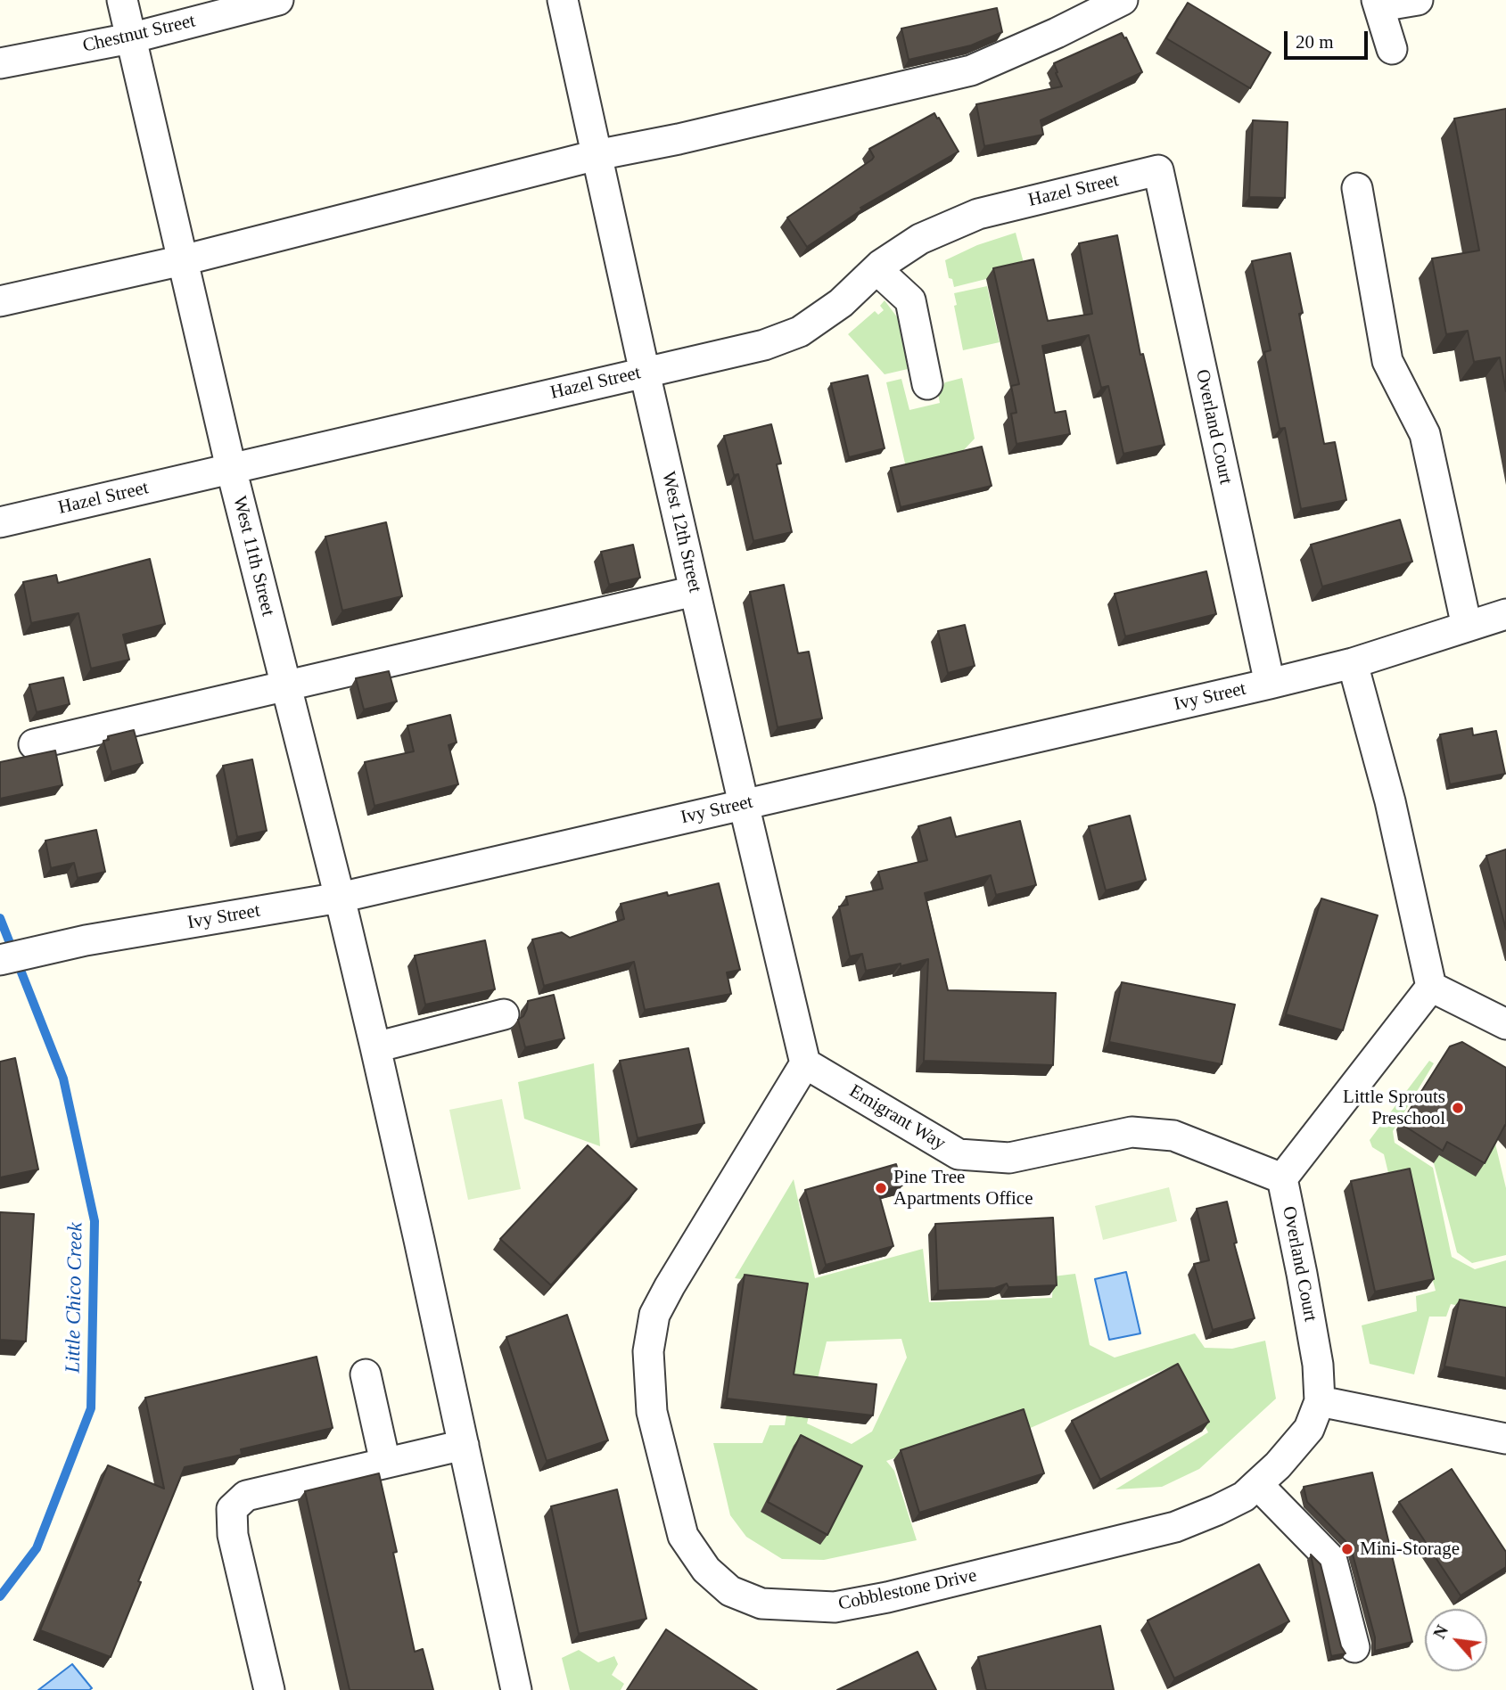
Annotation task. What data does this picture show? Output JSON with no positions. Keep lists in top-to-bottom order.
{
  "streets": {
    "street": [
      "Chestnut Street",
      "Hazel Street",
      "Overland Court",
      "West 12th Street",
      "West 11th Street",
      "Ivy Street",
      "Emigrant Way",
      "Cobblestone Drive"
    ]
  },
  "crossings": [
    ["Chestnut Street", "West 11th Street"],
    ["Hazel Street", "Overland Court"],
    ["Hazel Street", "West 12th Street"],
    ["Hazel Street", "West 11th Street"],
    ["Overland Court", "Ivy Street"],
    ["Overland Court", "Emigrant Way"],
    ["Overland Court", "Cobblestone Drive"],
    ["West 12th Street", "Ivy Street"],
    ["West 12th Street", "Emigrant Way"],
    ["West 12th Street", "Cobblestone Drive"],
    ["West 11th Street", "Ivy Street"],
    ["Emigrant Way", "Cobblestone Drive"]
  ],
  "water": ["Little Chico Creek"],
  "places": ["Little Sprouts Preschool", "Pine Tree Apartments Office", "Mini-Storage"],
  "scale_bar": "20 m",
  "north": "top left"
}
